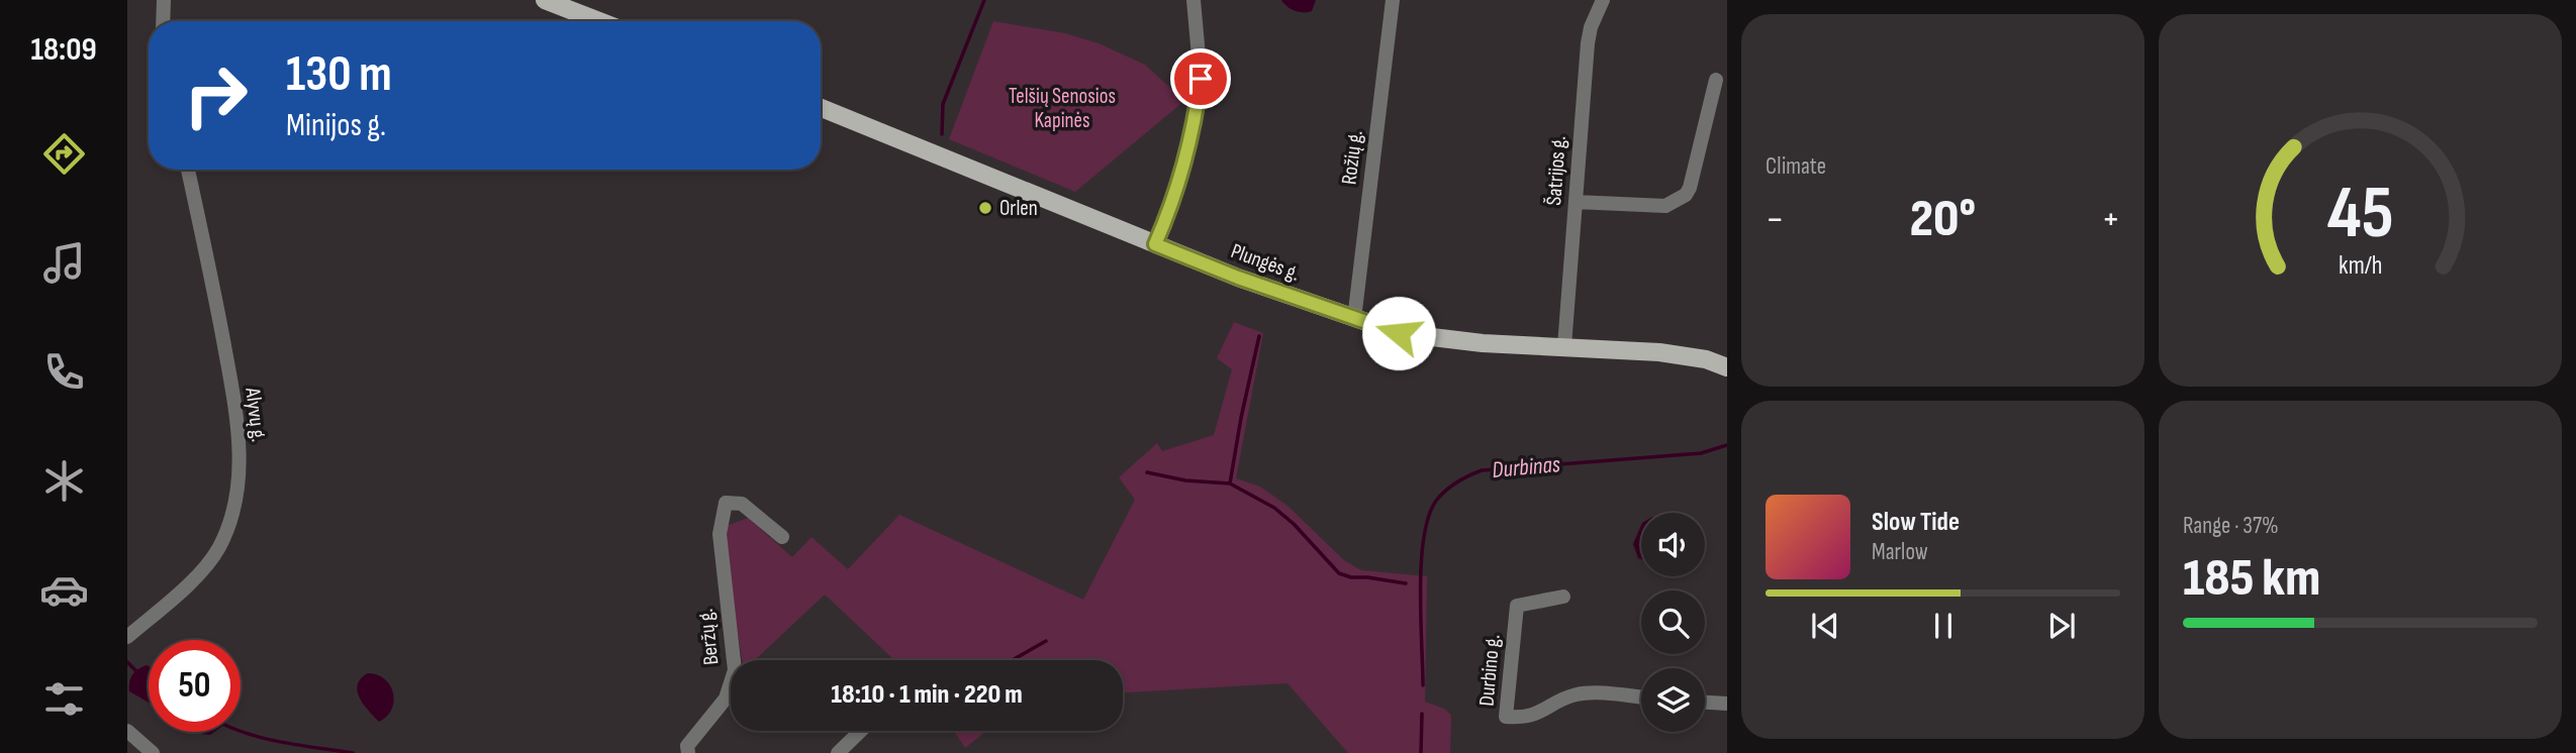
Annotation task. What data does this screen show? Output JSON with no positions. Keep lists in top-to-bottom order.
{
  "streets": {
    "main road": ["Plungės g."],
    "street": [
      "Rožių g.",
      "Šatrijos g.",
      "Alyvų g.",
      "Beržų g.",
      "Durbino g."
    ]
  },
  "crossings": [
    ["Rožių g.", "Plungės g."],
    ["Šatrijos g.", "Plungės g."]
  ],
  "water": ["Durbinas"],
  "parks": ["Telšių Senosios Kapinės"],
  "places": ["Orlen"],
  "page": {
    "tabs": "18:09",
    "tile": [
      "Climate",
      ["Range · 37%", "185 km"]
    ],
    "turn": ["130 m", "Minijos g."],
    "heat": ["−", "20°", "+"],
    "song": ["Slow Tide", "Marlow"],
    "limit": "50",
    "trip": "18:10 · 1 min · 220 m",
    "gauge": ["45", "km/h"]
  }
}
